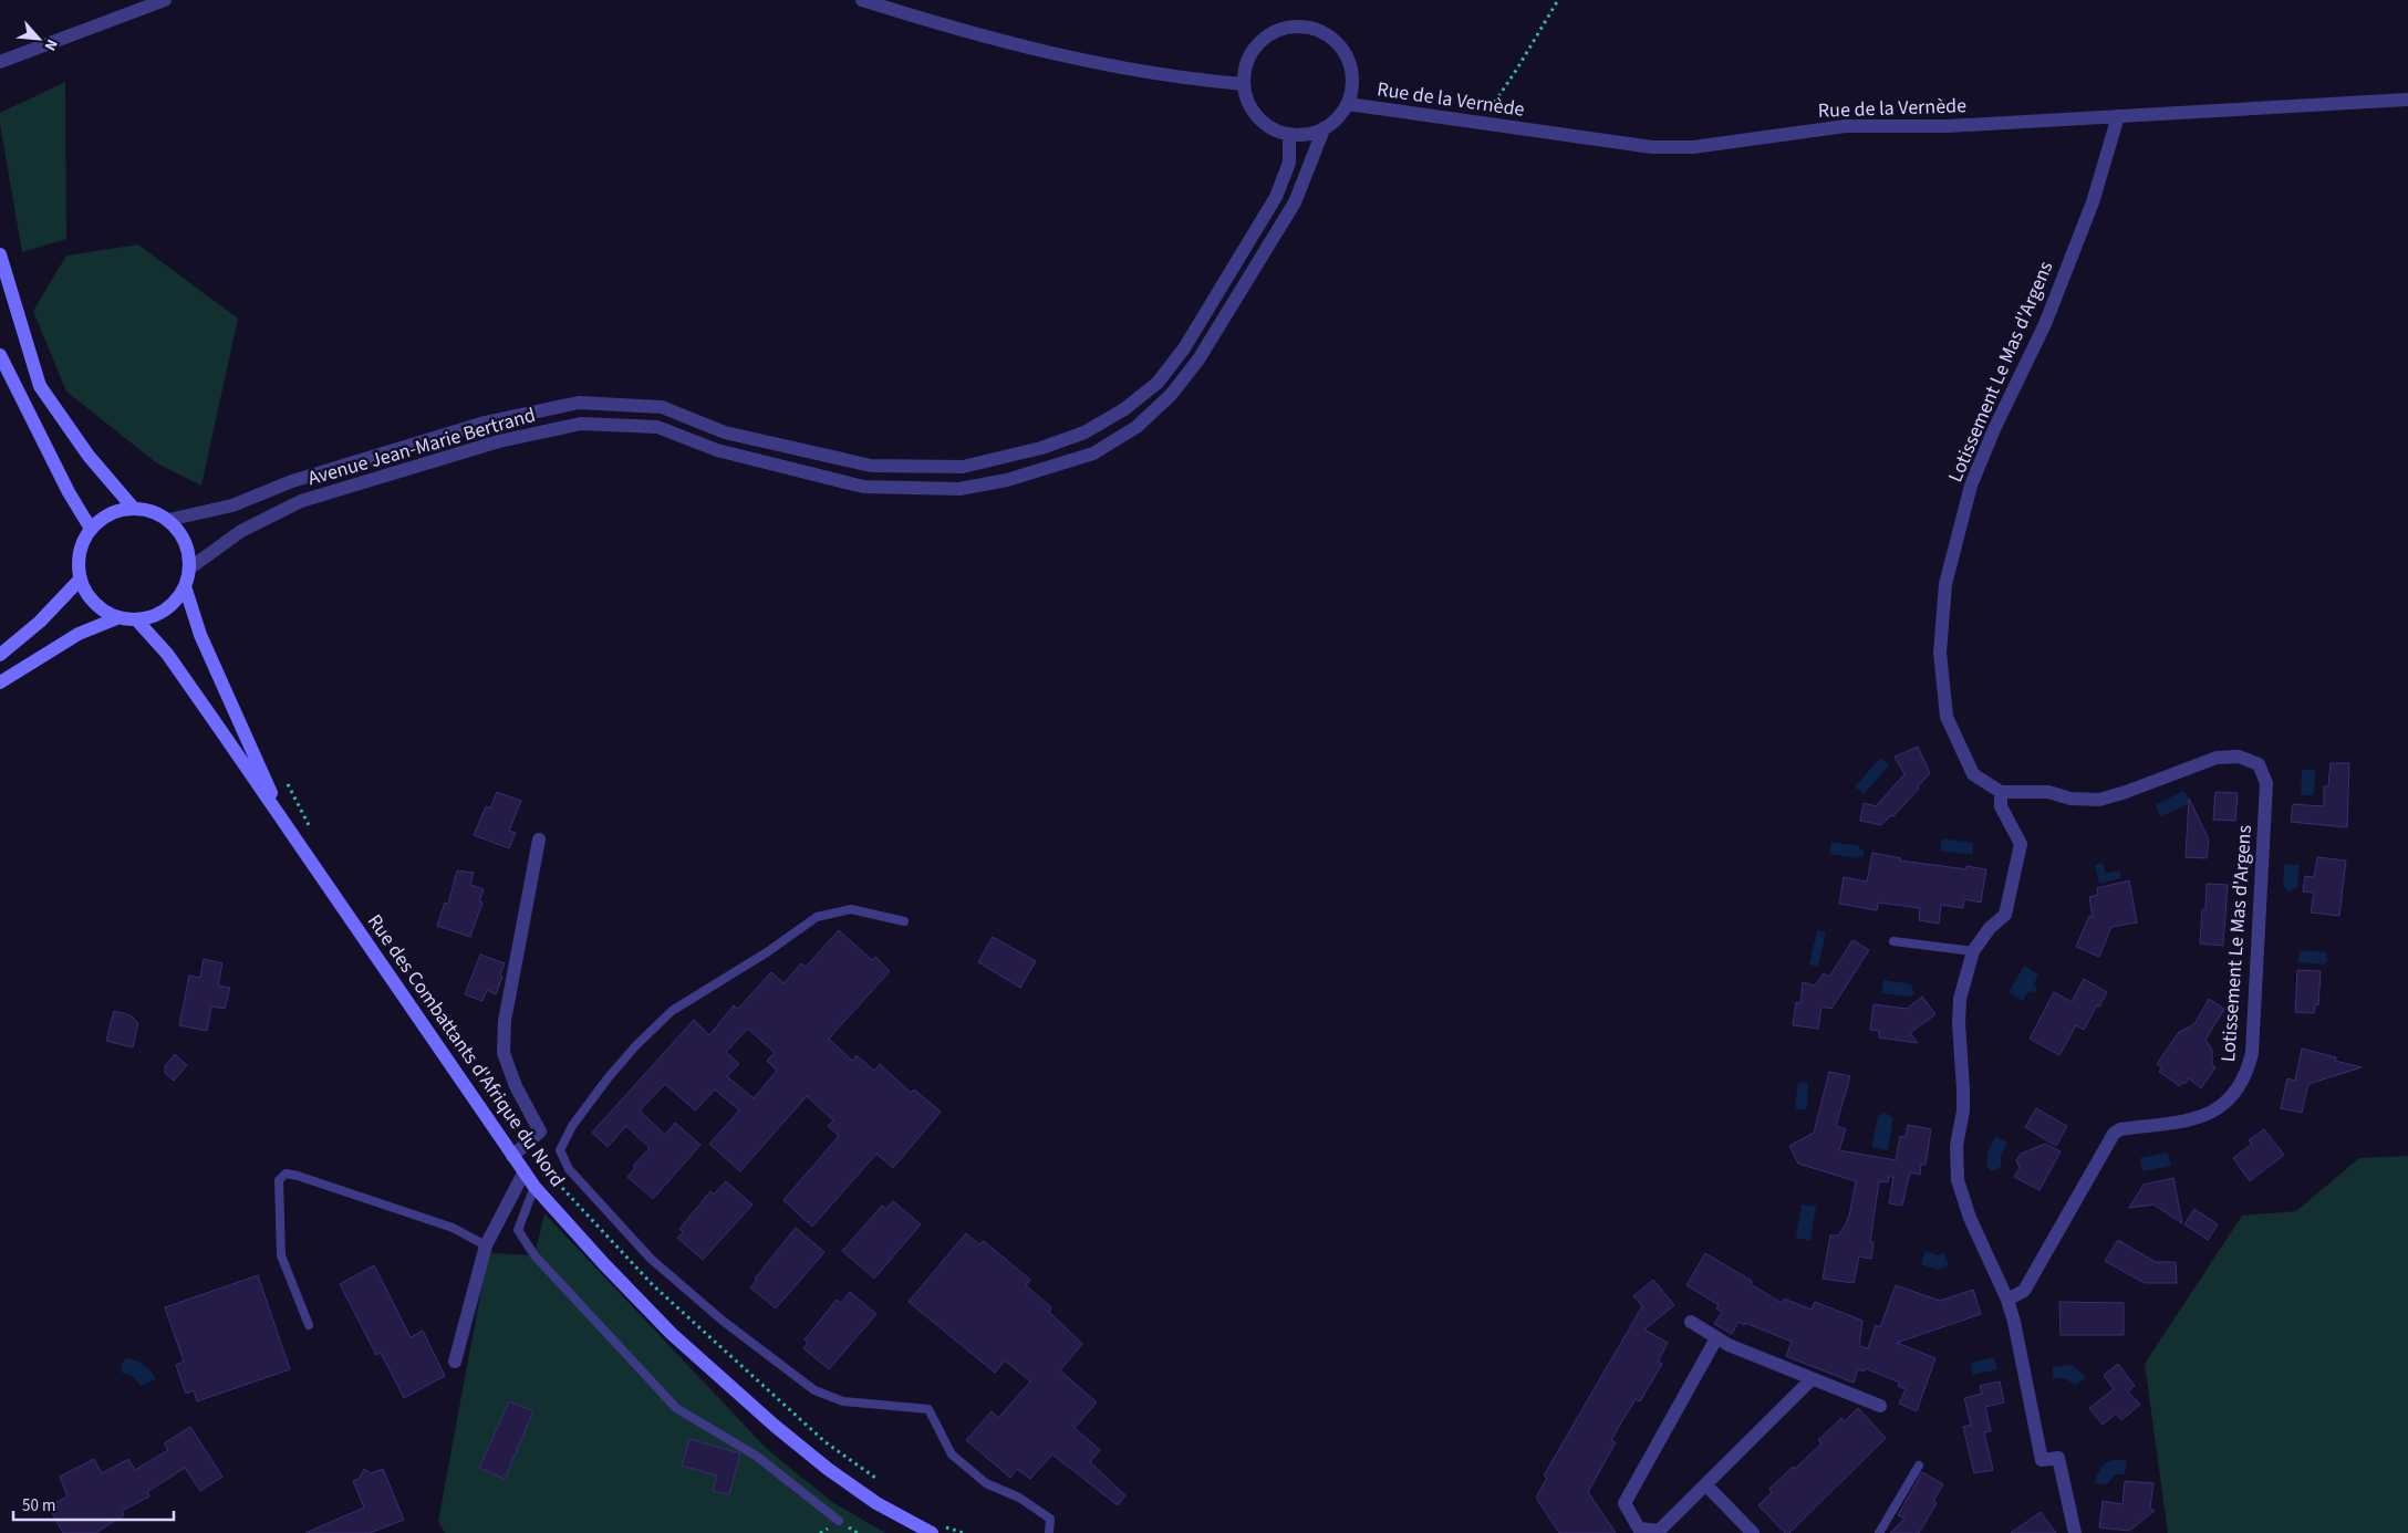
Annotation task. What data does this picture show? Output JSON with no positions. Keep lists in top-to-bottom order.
{
  "streets": {
    "main road": ["Rue des Combattants d'Afrique du Nord"],
    "street": ["Rue de la Vernède", "Lotissement Le Mas d'Argens", "Avenue Jean-Marie Bertrand"]
  },
  "crossings": [
    ["Rue de la Vernède", "Lotissement Le Mas d'Argens"],
    ["Rue de la Vernède", "Avenue Jean-Marie Bertrand"],
    ["Avenue Jean-Marie Bertrand", "Rue des Combattants d'Afrique du Nord"]
  ],
  "scale_bar": "50 m",
  "north": "bottom right"
}
